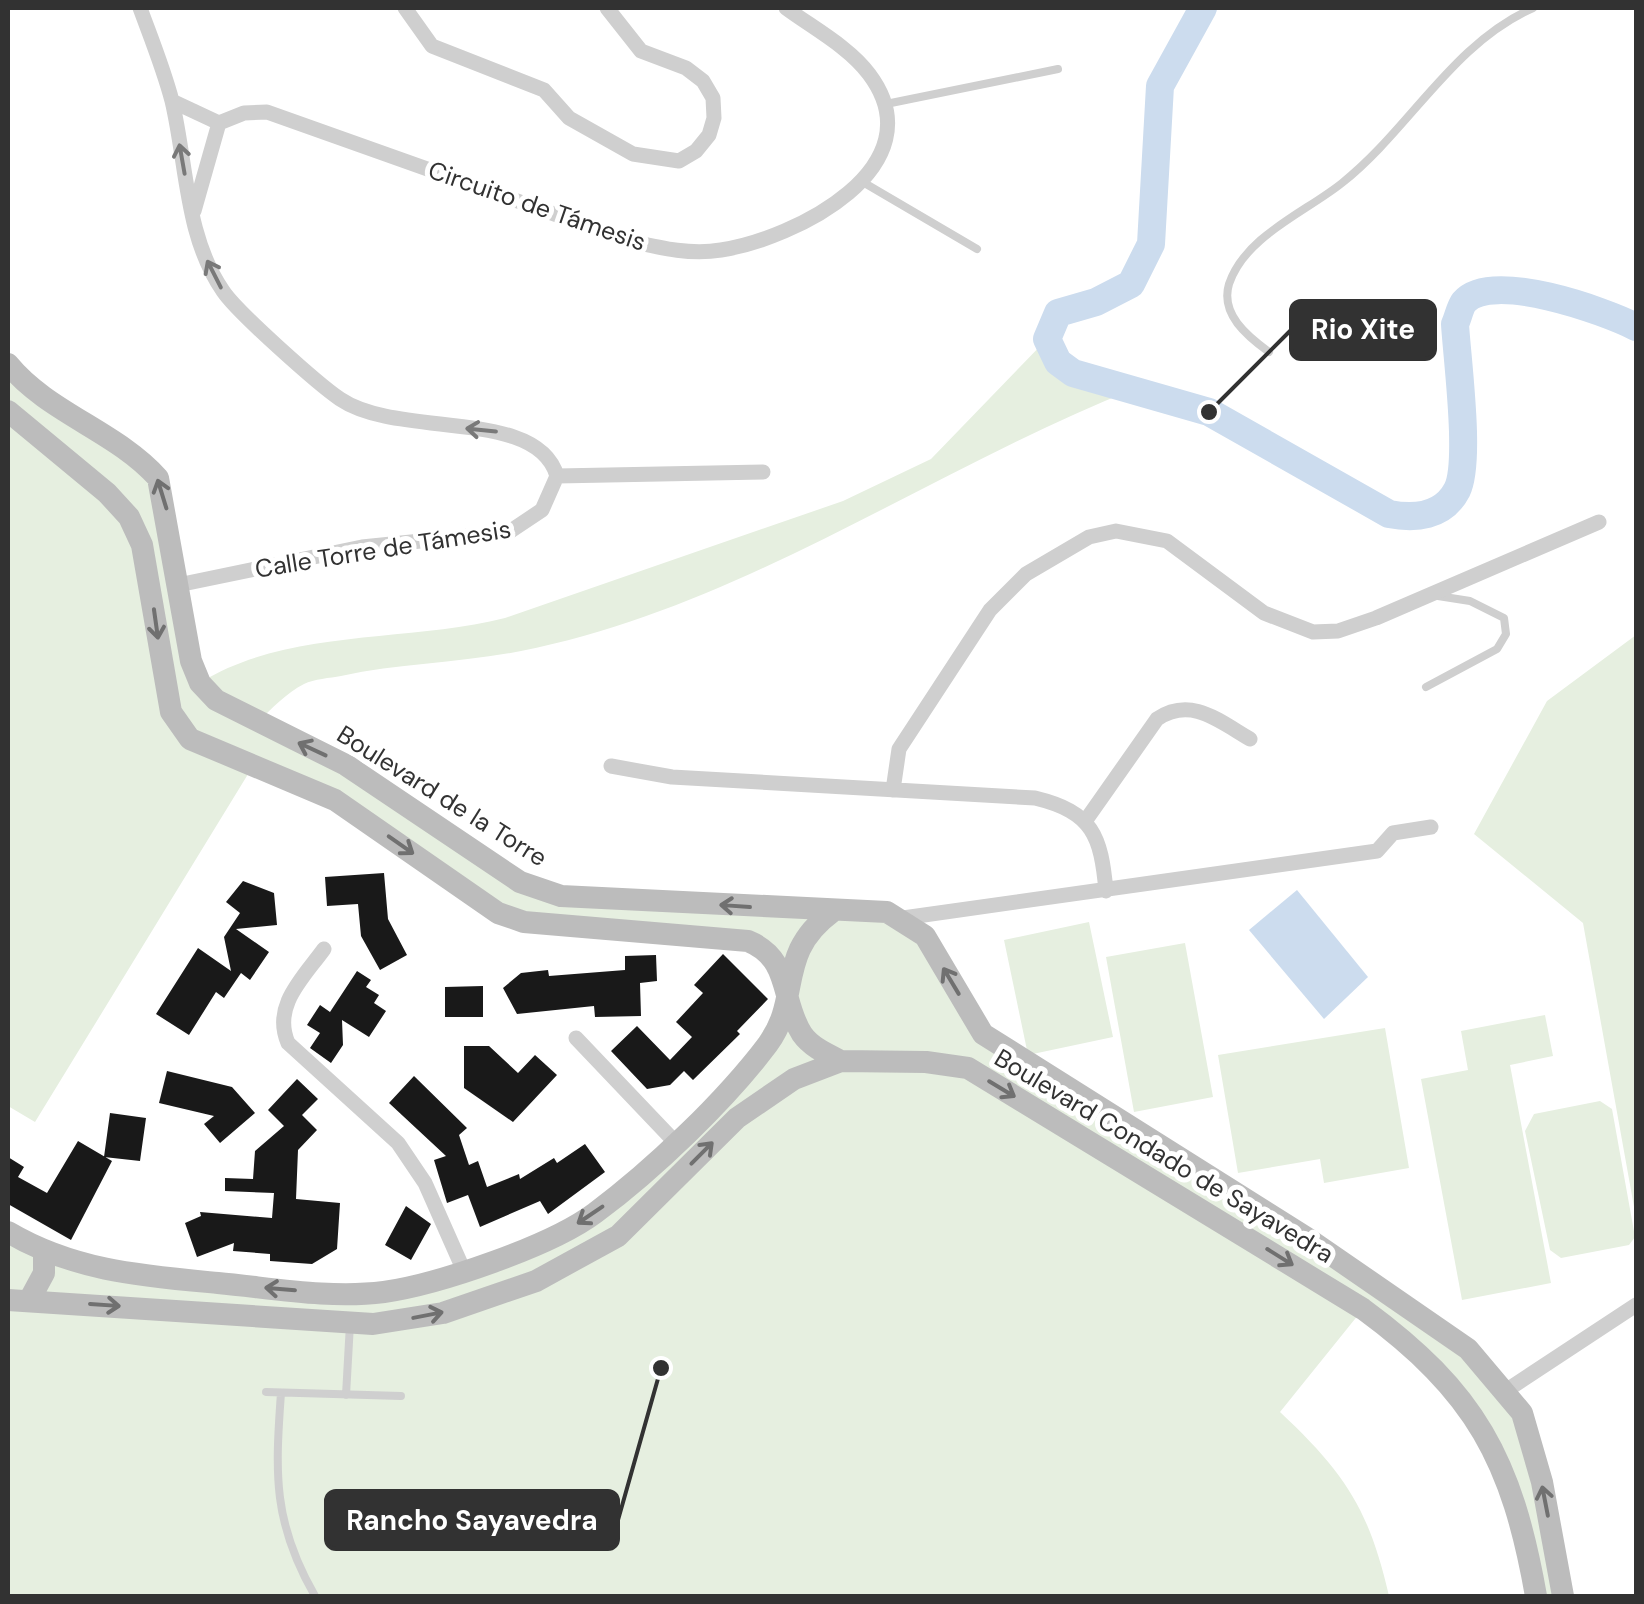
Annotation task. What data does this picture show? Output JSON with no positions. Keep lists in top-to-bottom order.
{
  "streets": {
    "street": [
      "Circuito de Támesis",
      "Calle Torre de Támesis",
      "Boulevard de la Torre",
      "Boulevard Condado de Sayavedra"
    ]
  },
  "crossings": [
    ["Calle Torre de Támesis", "Boulevard de la Torre"],
    ["Boulevard de la Torre", "Boulevard Condado de Sayavedra"]
  ],
  "places": ["Rio Xite", "Rancho Sayavedra"]
}
